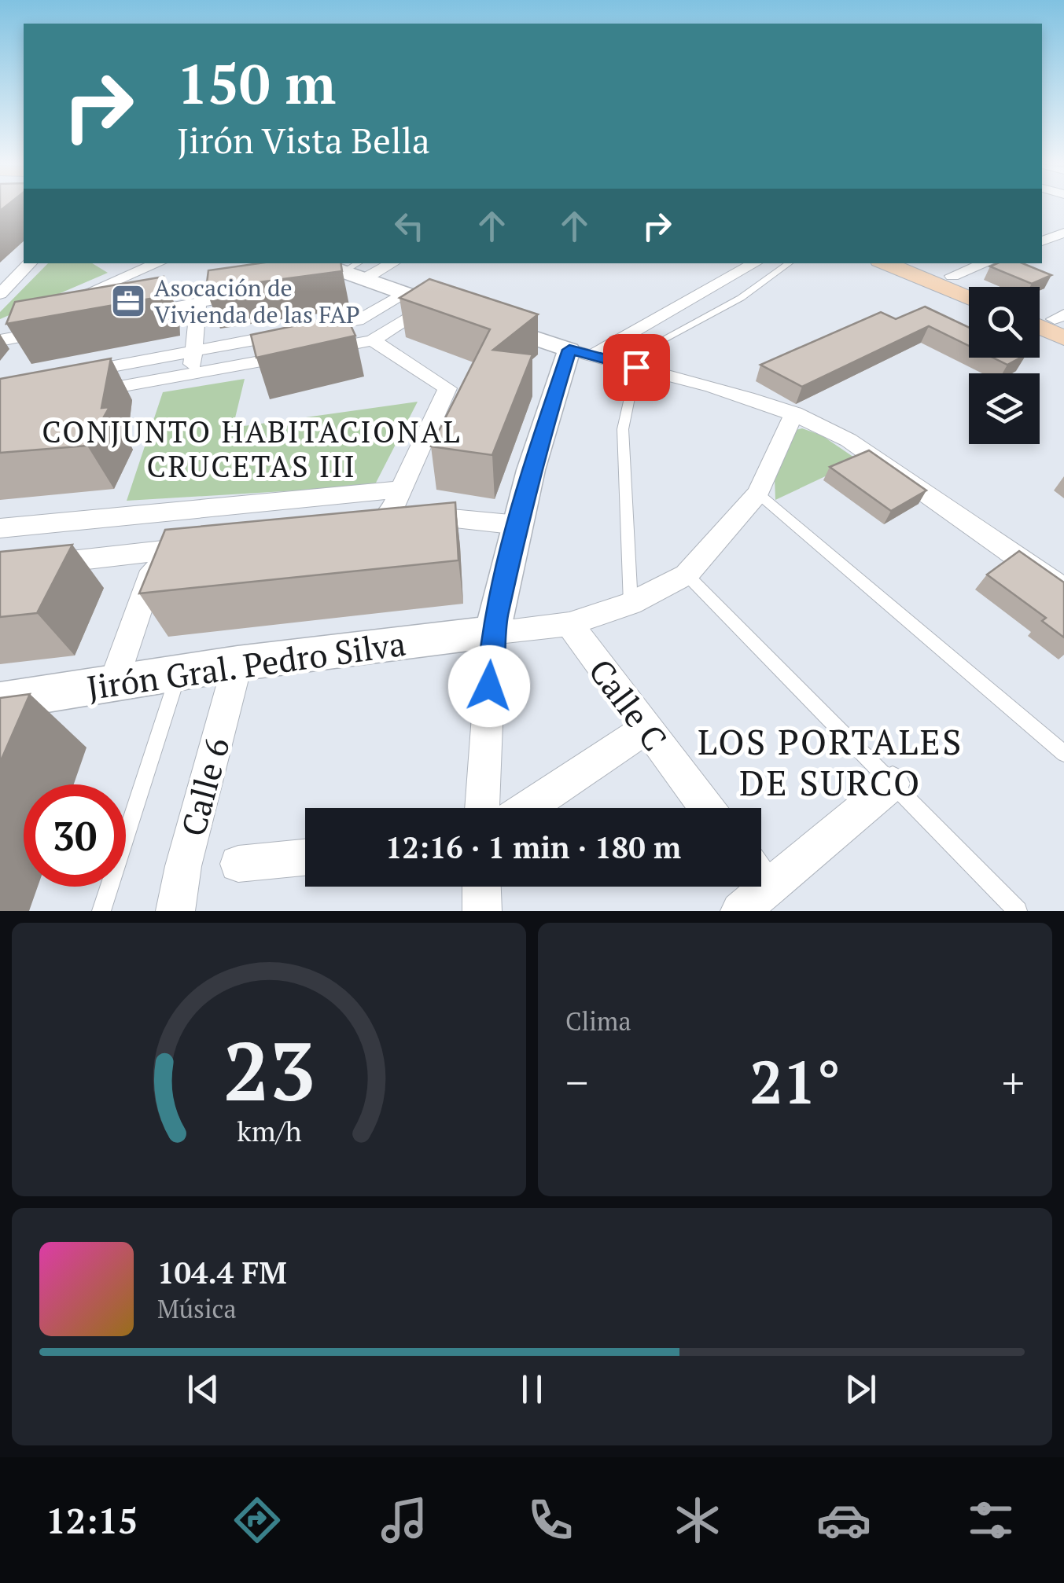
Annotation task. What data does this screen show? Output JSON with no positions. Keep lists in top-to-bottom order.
{
  "streets": {
    "street": ["Jirón Gral. Pedro Silva", "Calle C", "Calle 6"]
  },
  "crossings": [
    ["Jirón Gral. Pedro Silva", "Calle 6"]
  ],
  "districts": ["CONJUNTO HABITACIONAL CRUCETAS III", "LOS PORTALES DE SURCO"],
  "places": {
    "office": ["Asocación de Vivienda de las FAP"]
  },
  "page": {
    "turn": ["150 m", "Jirón Vista Bella"],
    "limit": "30",
    "trip": "12:16 · 1 min · 180 m",
    "tile": "Clima",
    "heat": ["−", "21°", "+"],
    "song": ["104.4 FM", "Música"],
    "tabs": "12:15",
    "gauge": ["23", "km/h"]
  }
}
